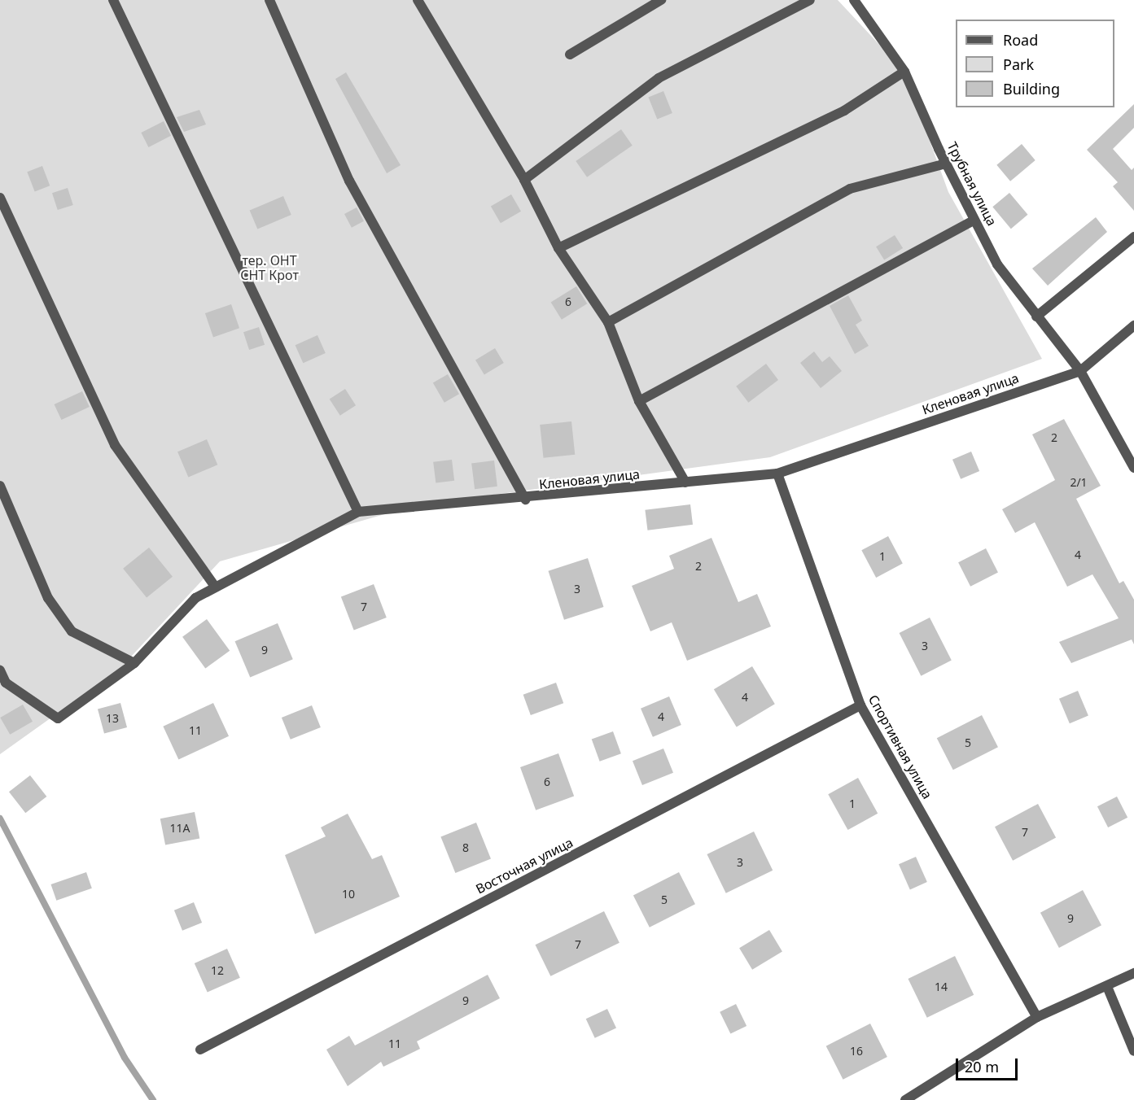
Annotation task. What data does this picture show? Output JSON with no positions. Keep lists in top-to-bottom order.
{
  "streets": {
    "street": [
      "Трубная улица",
      "Кленовая улица",
      "Спортивная улица",
      "Восточная улица"
    ]
  },
  "crossings": [
    ["Трубная улица", "Кленовая улица"],
    ["Кленовая улица", "Спортивная улица"],
    ["Спортивная улица", "Восточная улица"]
  ],
  "parks": ["тер. ОНТ СНТ Крот"],
  "house_numbers": [
    "6",
    "2",
    "2/1",
    "4",
    "1",
    "2",
    "3",
    "7",
    "3",
    "9",
    "4",
    "4",
    "13",
    "11",
    "5",
    "6",
    "1",
    "11А",
    "7",
    "8",
    "3",
    "10",
    "5",
    "9",
    "7",
    "12",
    "14",
    "9",
    "11",
    "16"
  ],
  "legend": ["Road", "Park", "Building"],
  "scale_bar": "20 m"
}
